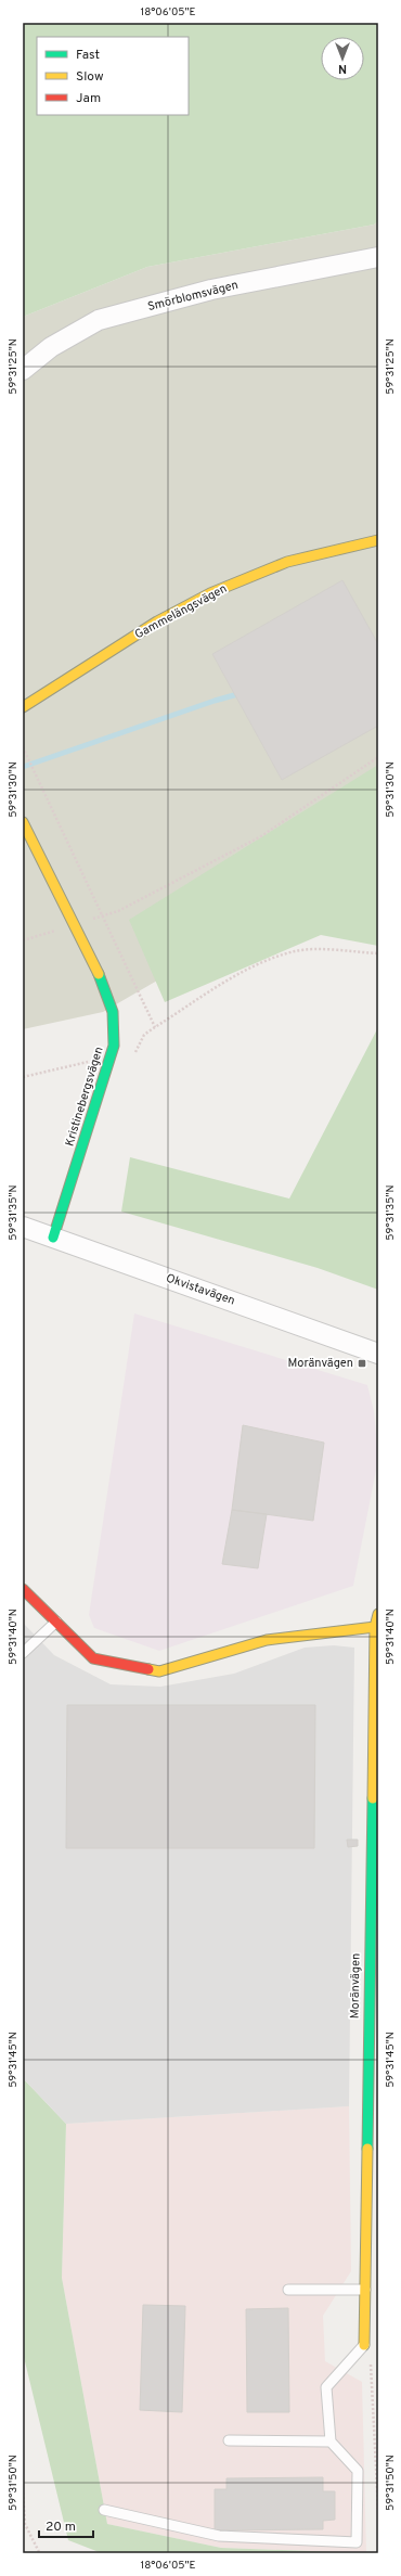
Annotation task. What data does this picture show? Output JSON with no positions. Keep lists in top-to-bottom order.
{
  "streets": {
    "street": [
      "Smörblomsvägen",
      "Gammelängsvägen",
      "Kristinebergsvägen",
      "Okvistavägen",
      "Moränvägen"
    ]
  },
  "crossings": [
    ["Kristinebergsvägen", "Okvistavägen"]
  ],
  "places": {
    "transit": ["Moränvägen"]
  },
  "legend": ["Fast", "Slow", "Jam"],
  "scale_bar": "20 m",
  "north": "bottom",
  "coordinates": [
    "18°06'05\"E",
    "59°31'25\"N",
    "59°31'30\"N",
    "59°31'35\"N",
    "59°31'40\"N",
    "59°31'45\"N",
    "59°31'50\"N"
  ]
}
